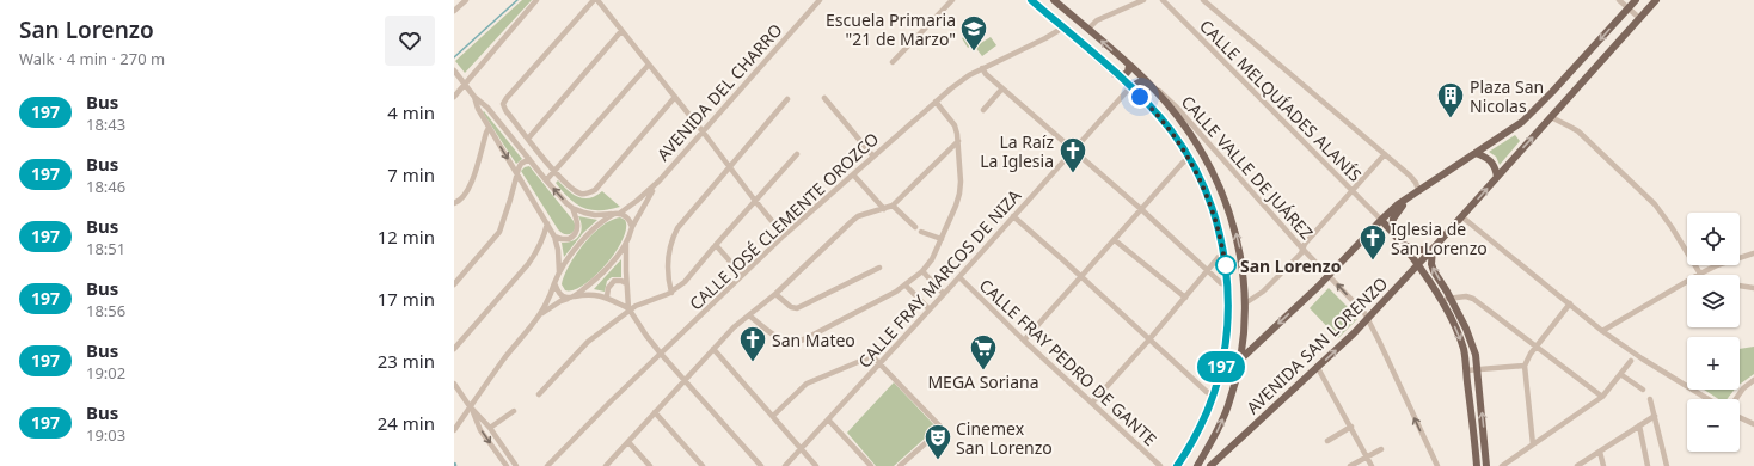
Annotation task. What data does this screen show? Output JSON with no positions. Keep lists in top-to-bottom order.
{
  "streets": {
    "main road": ["AVENIDA SAN LORENZO"],
    "street": [
      "AVENIDA DEL CHARRO",
      "CALLE MELQUÍADES ALANÍS",
      "CALLE VALLE DE JUÁREZ",
      "CALLE JOSÉ CLEMENTE OROZCO",
      "CALLE FRAY MARCOS DE NIZA",
      "CALLE FRAY PEDRO DE GANTE"
    ]
  },
  "crossings": [
    ["CALLE VALLE DE JUÁREZ", "AVENIDA SAN LORENZO"],
    ["CALLE FRAY MARCOS DE NIZA", "CALLE FRAY PEDRO DE GANTE"]
  ],
  "one_way": ["CALLE VALLE DE JUÁREZ"],
  "places": {
    "school or university": ["Escuela Primaria \"21 de Marzo\""],
    "building": ["Plaza San Nicolas"],
    "church": ["La Raíz La Iglesia", "Iglesia de San Lorenzo", "San Mateo"],
    "other": ["San Lorenzo"],
    "supermarket": ["MEGA Soriana"],
    "theatre": ["Cinemex San Lorenzo"]
  },
  "lines": ["bus line 197"],
  "page": {
    "heading": ["San Lorenzo", "Walk · 4 min · 270 m"],
    "on_map": "197",
    "list": [
      {
        "mark": "197",
        "name": "Bus",
        "note": "18:43",
        "value": "4 min"
      },
      {
        "mark": "197",
        "name": "Bus",
        "note": "18:46",
        "value": "7 min"
      },
      {
        "mark": "197",
        "name": "Bus",
        "note": "18:51",
        "value": "12 min"
      },
      {
        "mark": "197",
        "name": "Bus",
        "note": "18:56",
        "value": "17 min"
      },
      {
        "mark": "197",
        "name": "Bus",
        "note": "19:02",
        "value": "23 min"
      },
      {
        "mark": "197",
        "name": "Bus",
        "note": "19:03",
        "value": "24 min"
      }
    ],
    "map_buttons": ["+", "−"]
  }
}
